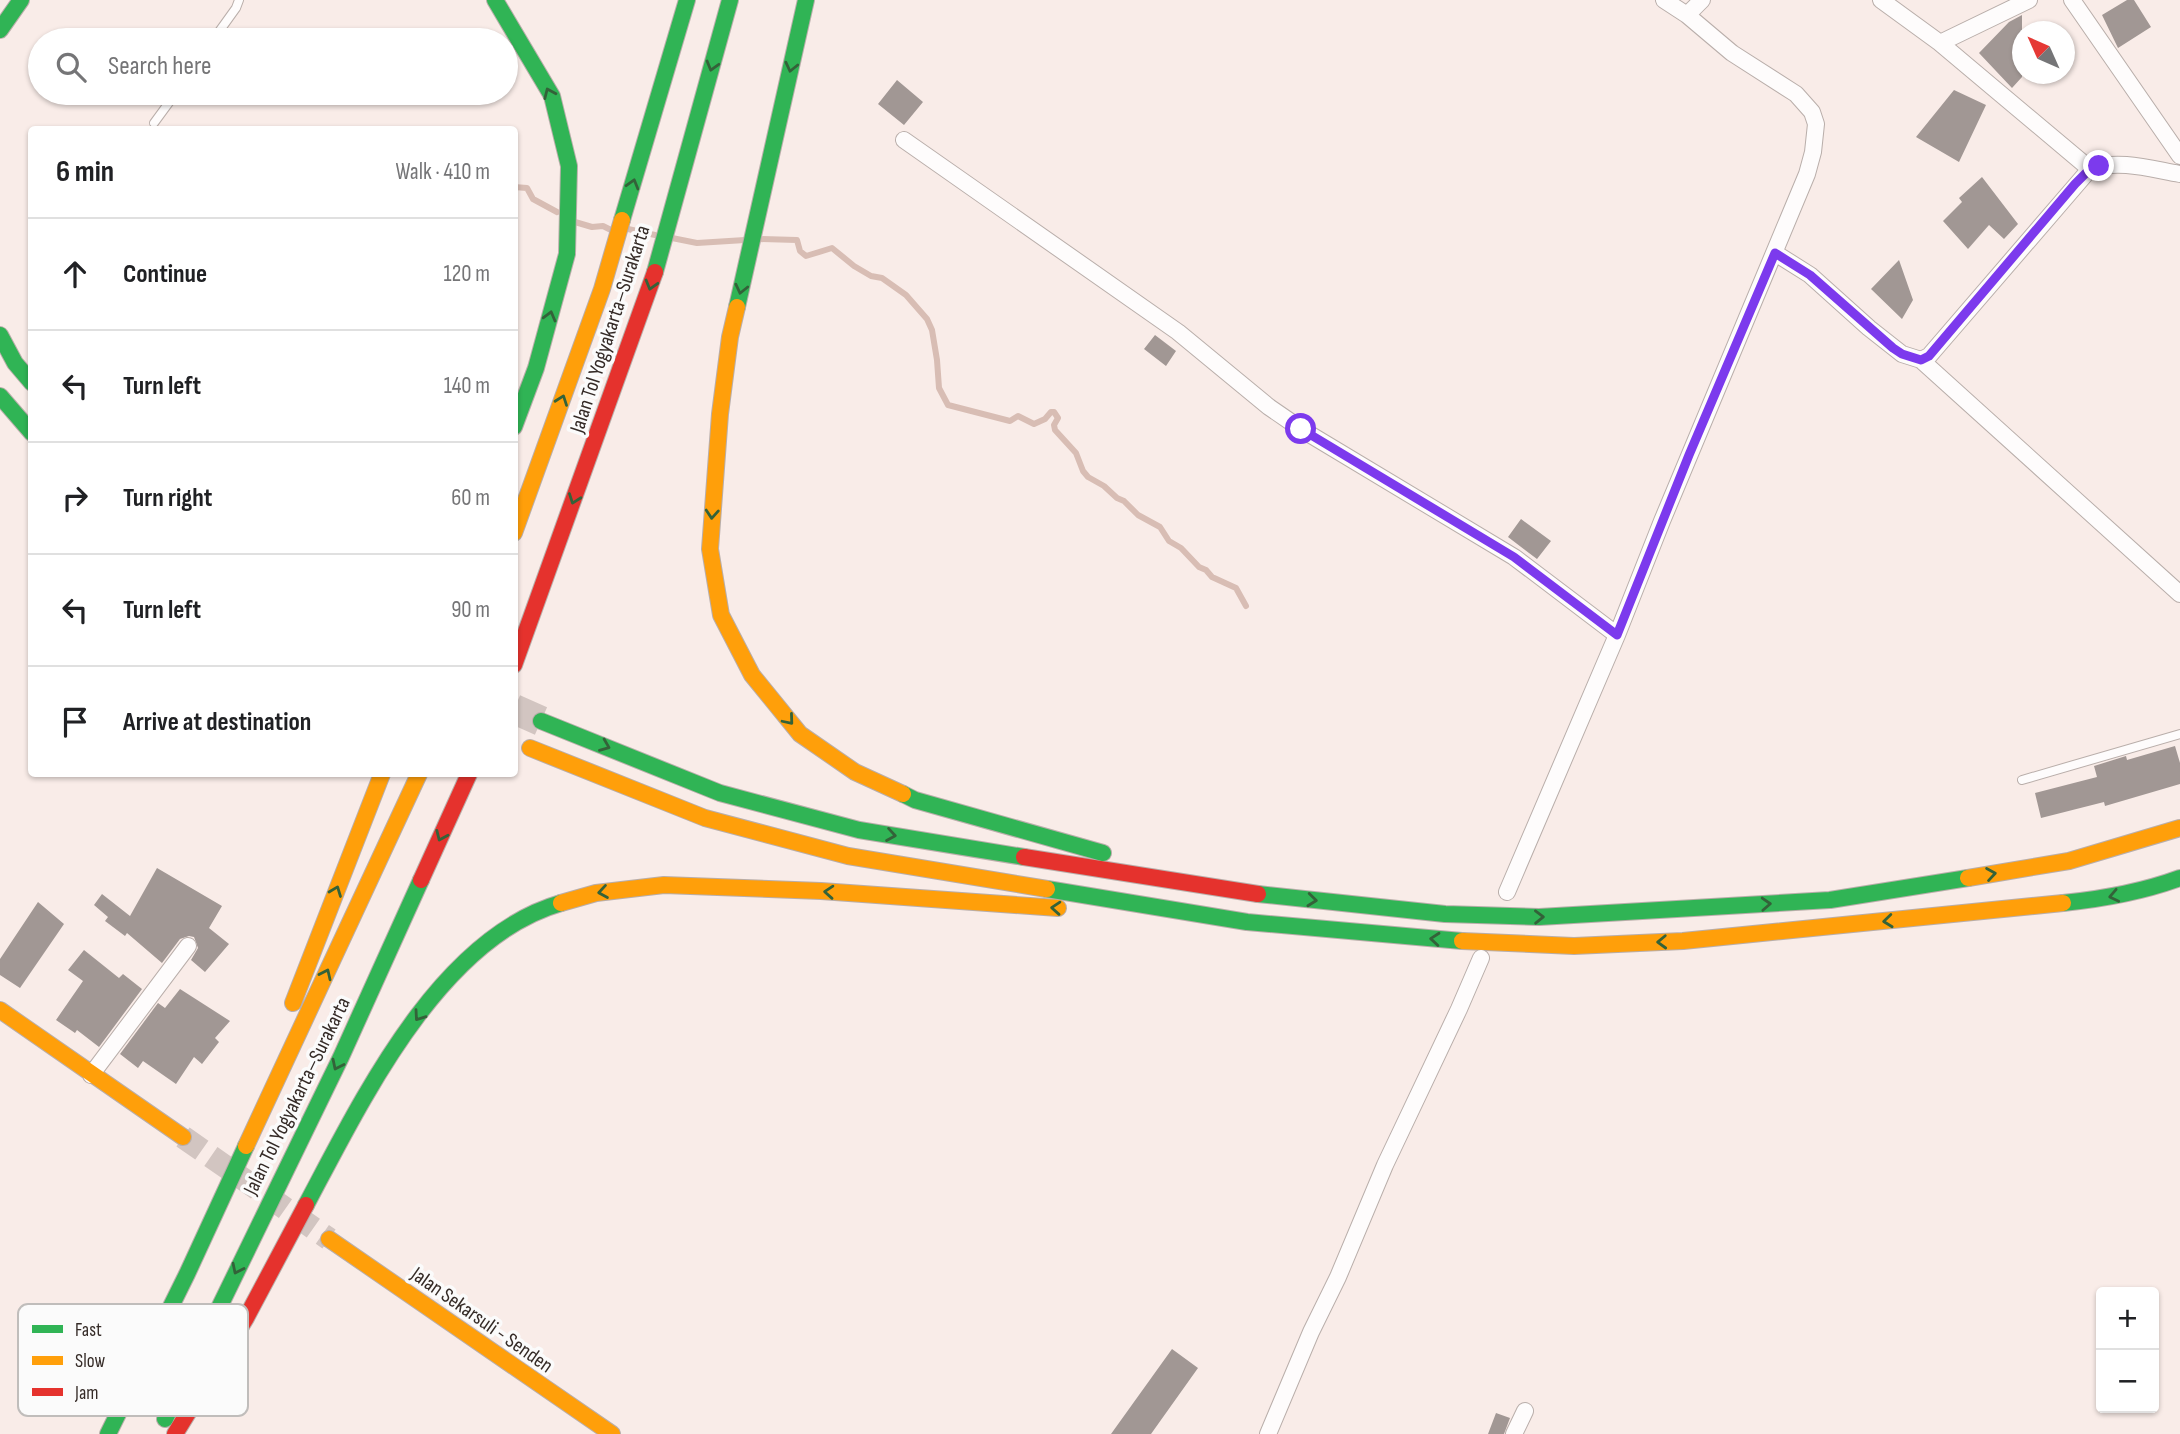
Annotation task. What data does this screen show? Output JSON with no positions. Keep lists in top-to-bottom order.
{
  "streets": {
    "main road": ["Jalan Tol Yogyakarta–Surakarta", "Jalan Sekarsuli - Senden"]
  },
  "legend": ["Fast", "Slow", "Jam"],
  "north": "top left",
  "page": {
    "search": "Search here",
    "heading": ["6 min", "Walk · 410 m"],
    "list": [
      ["Continue", "120 m"],
      ["Turn left", "140 m"],
      ["Turn right", "60 m"],
      ["Turn left", "90 m"],
      "Arrive at destination"
    ],
    "map_buttons": ["+", "−"]
  }
}
